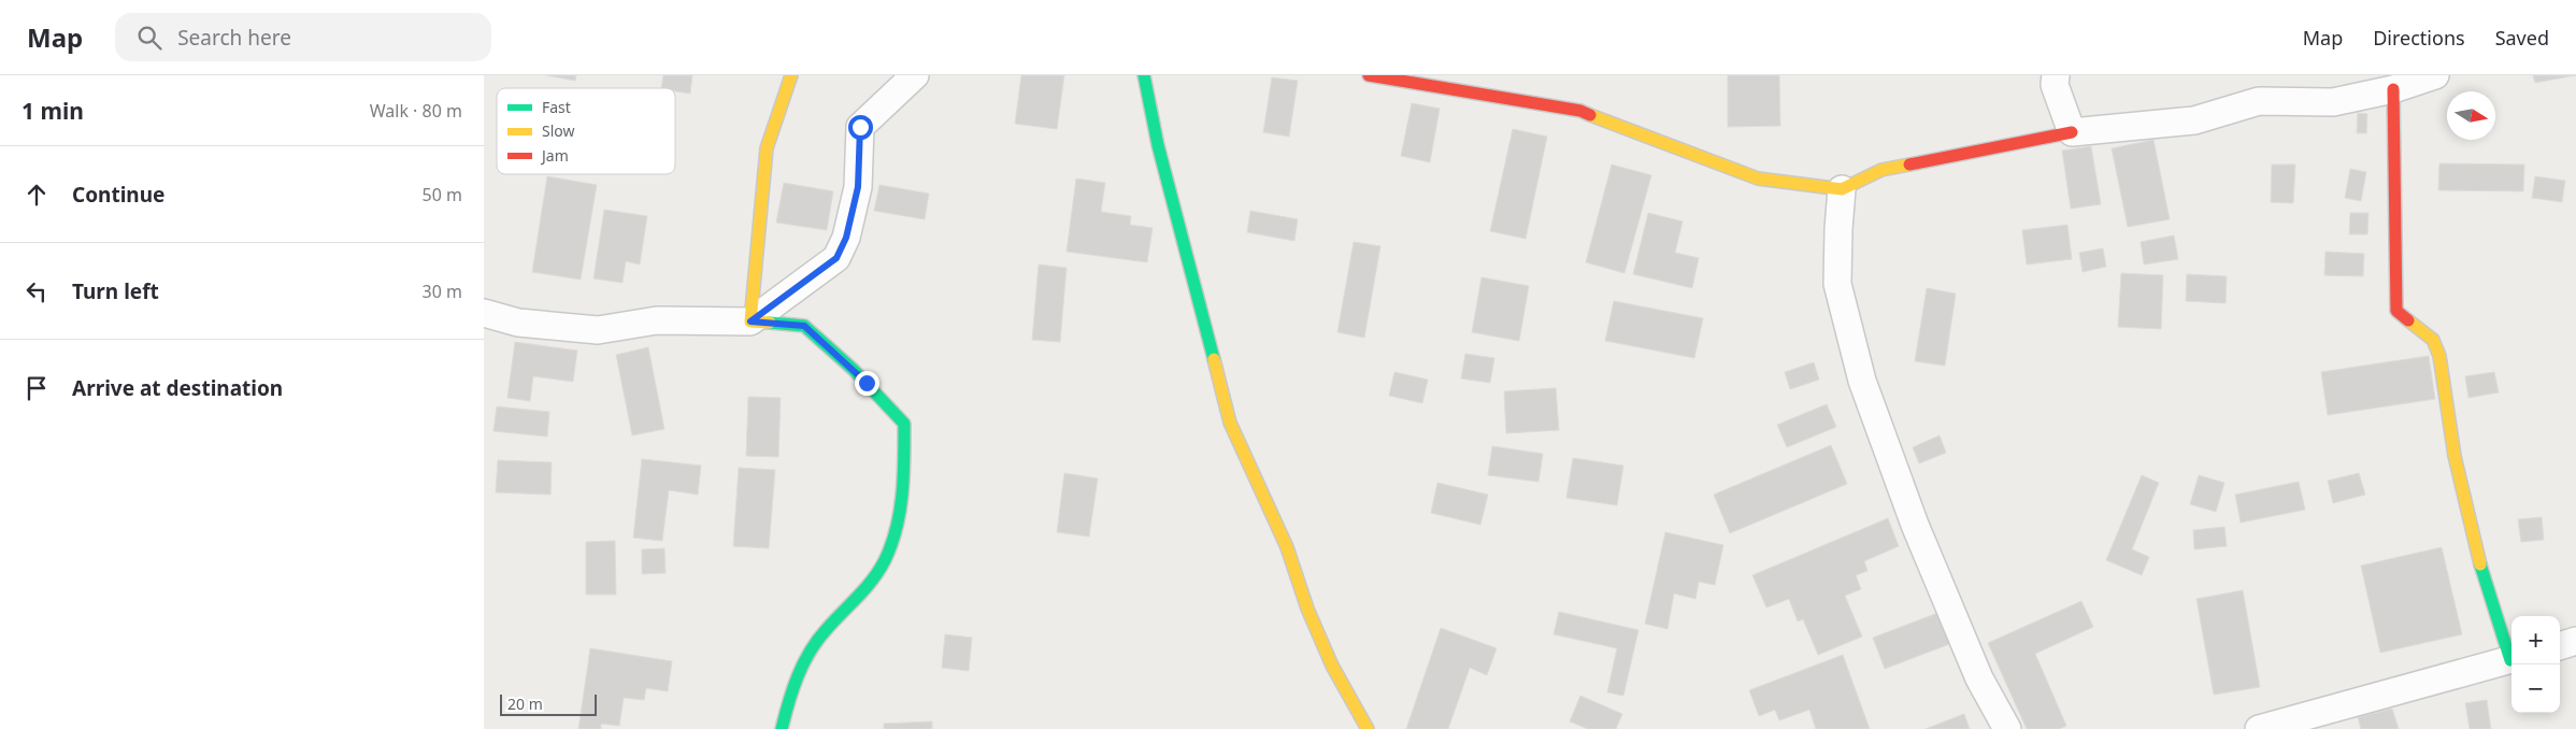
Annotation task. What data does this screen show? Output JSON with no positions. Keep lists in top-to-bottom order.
{
  "legend": ["Fast", "Slow", "Jam"],
  "scale_bar": "20 m",
  "north": "right",
  "page": {
    "header": "Map",
    "search": "Search here",
    "nav": ["Map", "Directions", "Saved"],
    "heading": ["1 min", "Walk · 80 m"],
    "list": [
      ["Continue", "50 m"],
      ["Turn left", "30 m"],
      "Arrive at destination"
    ],
    "map_buttons": ["+", "−"],
    "scale": "20 m"
  }
}
